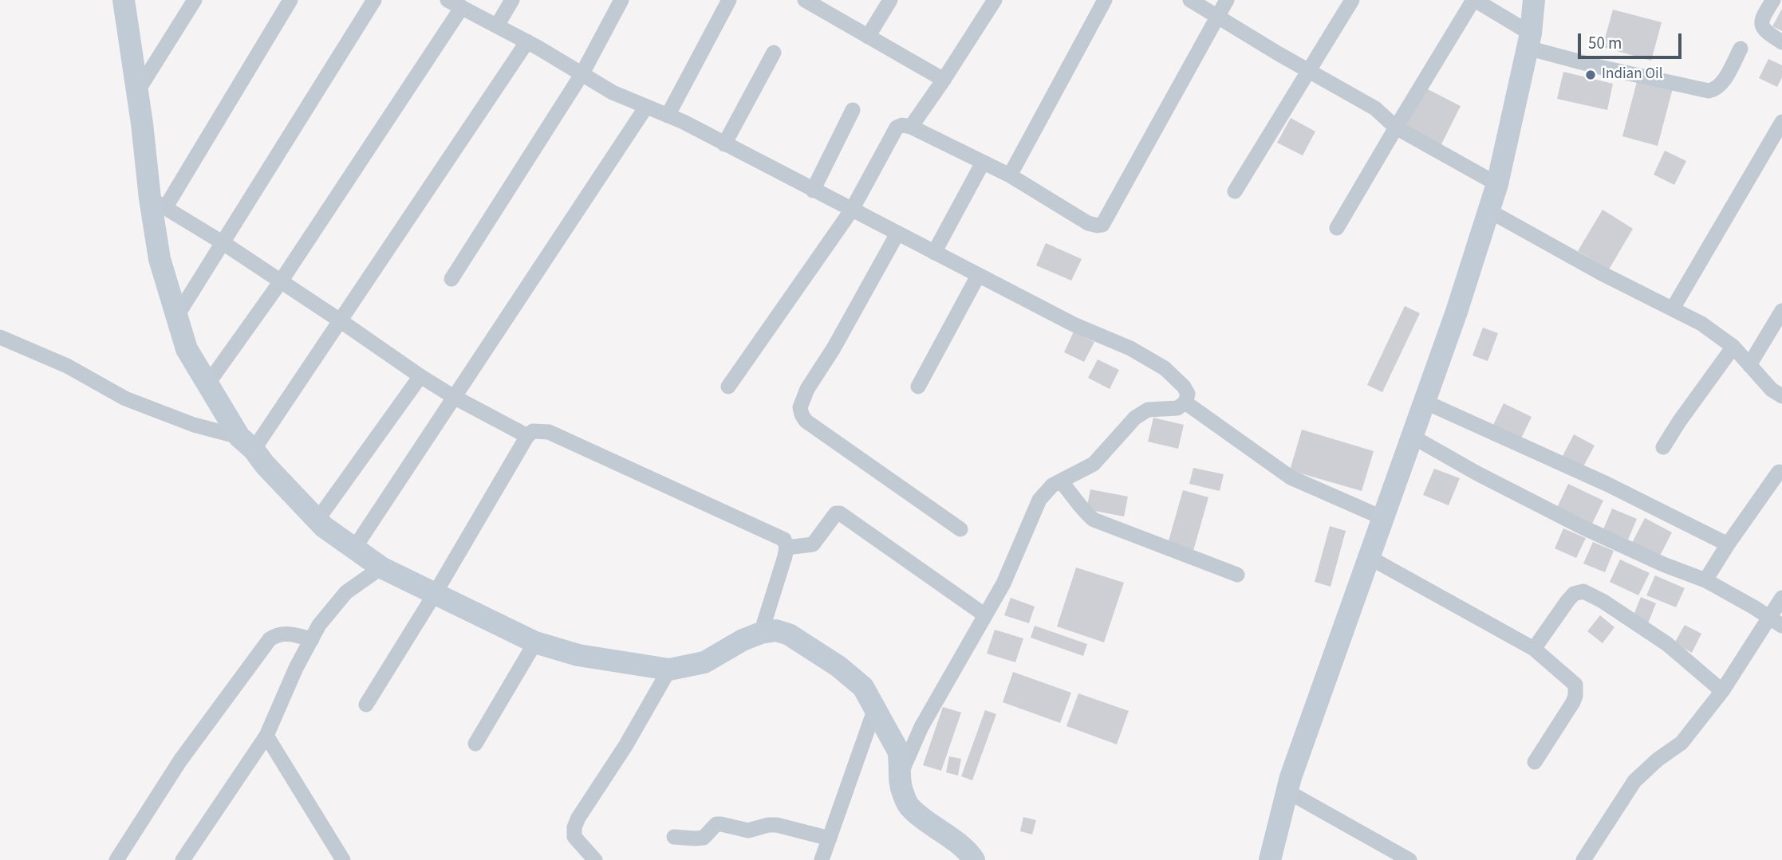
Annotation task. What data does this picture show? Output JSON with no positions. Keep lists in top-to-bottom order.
{
  "places": ["Indian Oil"],
  "scale_bar": "50 m"
}
